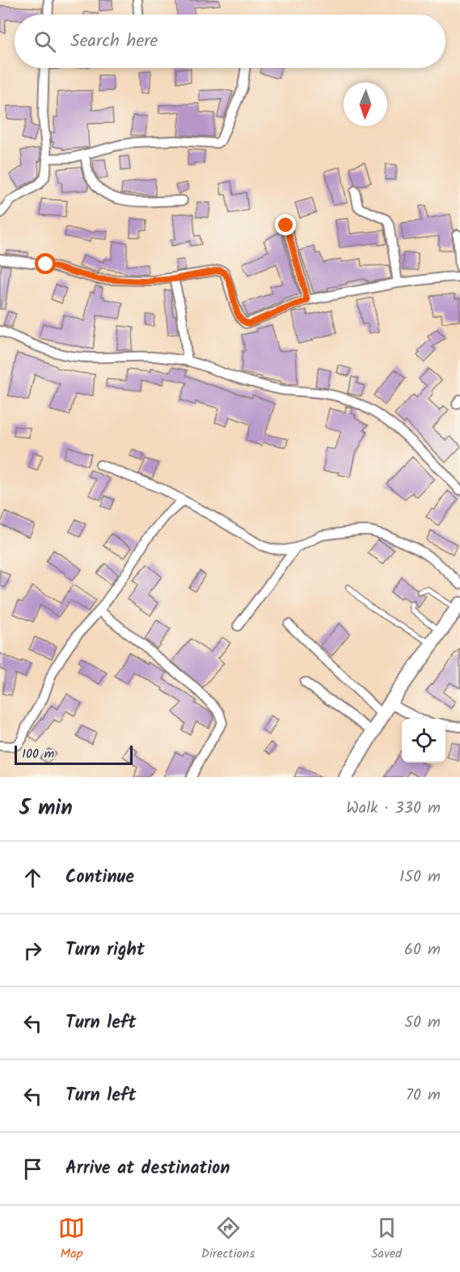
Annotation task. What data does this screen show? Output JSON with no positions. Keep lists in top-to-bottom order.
{
  "scale_bar": "100 m",
  "north": "bottom",
  "page": {
    "search": "Search here",
    "scale": "100 m",
    "heading": ["5 min", "Walk · 330 m"],
    "list": [
      ["Continue", "150 m"],
      ["Turn right", "60 m"],
      ["Turn left", "50 m"],
      ["Turn left", "70 m"],
      "Arrive at destination"
    ],
    "nav": ["Map", "Directions", "Saved"]
  }
}
